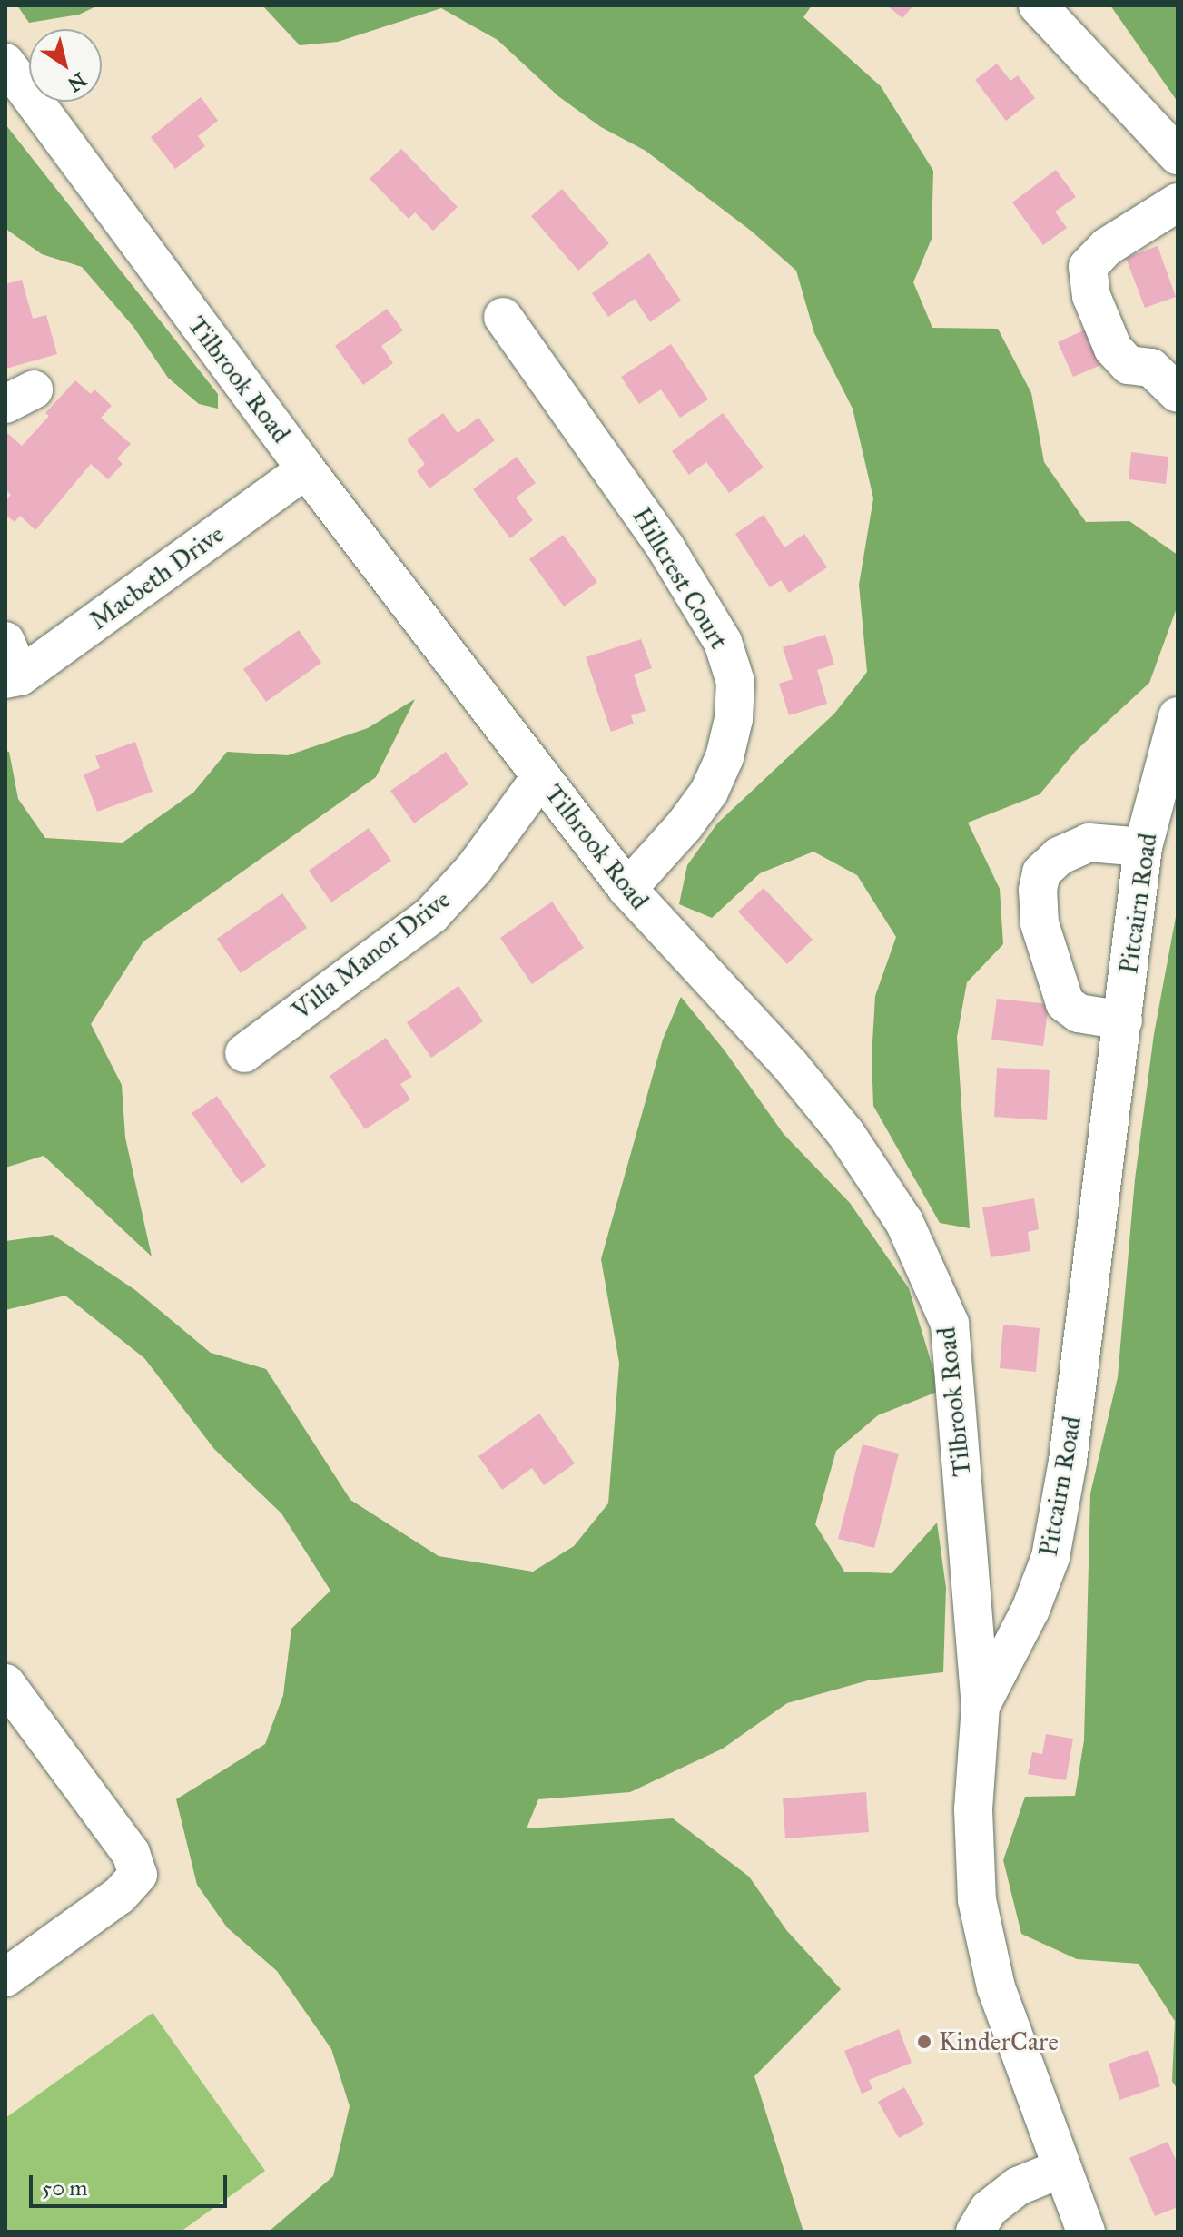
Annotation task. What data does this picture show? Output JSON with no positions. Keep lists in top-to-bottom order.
{
  "streets": {
    "street": [
      "Tilbrook Road",
      "Macbeth Drive",
      "Hillcrest Court",
      "Pitcairn Road",
      "Villa Manor Drive"
    ]
  },
  "crossings": [
    ["Tilbrook Road", "Macbeth Drive"],
    ["Tilbrook Road", "Hillcrest Court"],
    ["Tilbrook Road", "Pitcairn Road"],
    ["Tilbrook Road", "Villa Manor Drive"]
  ],
  "places": ["KinderCare"],
  "scale_bar": "50 m",
  "north": "bottom right"
}
